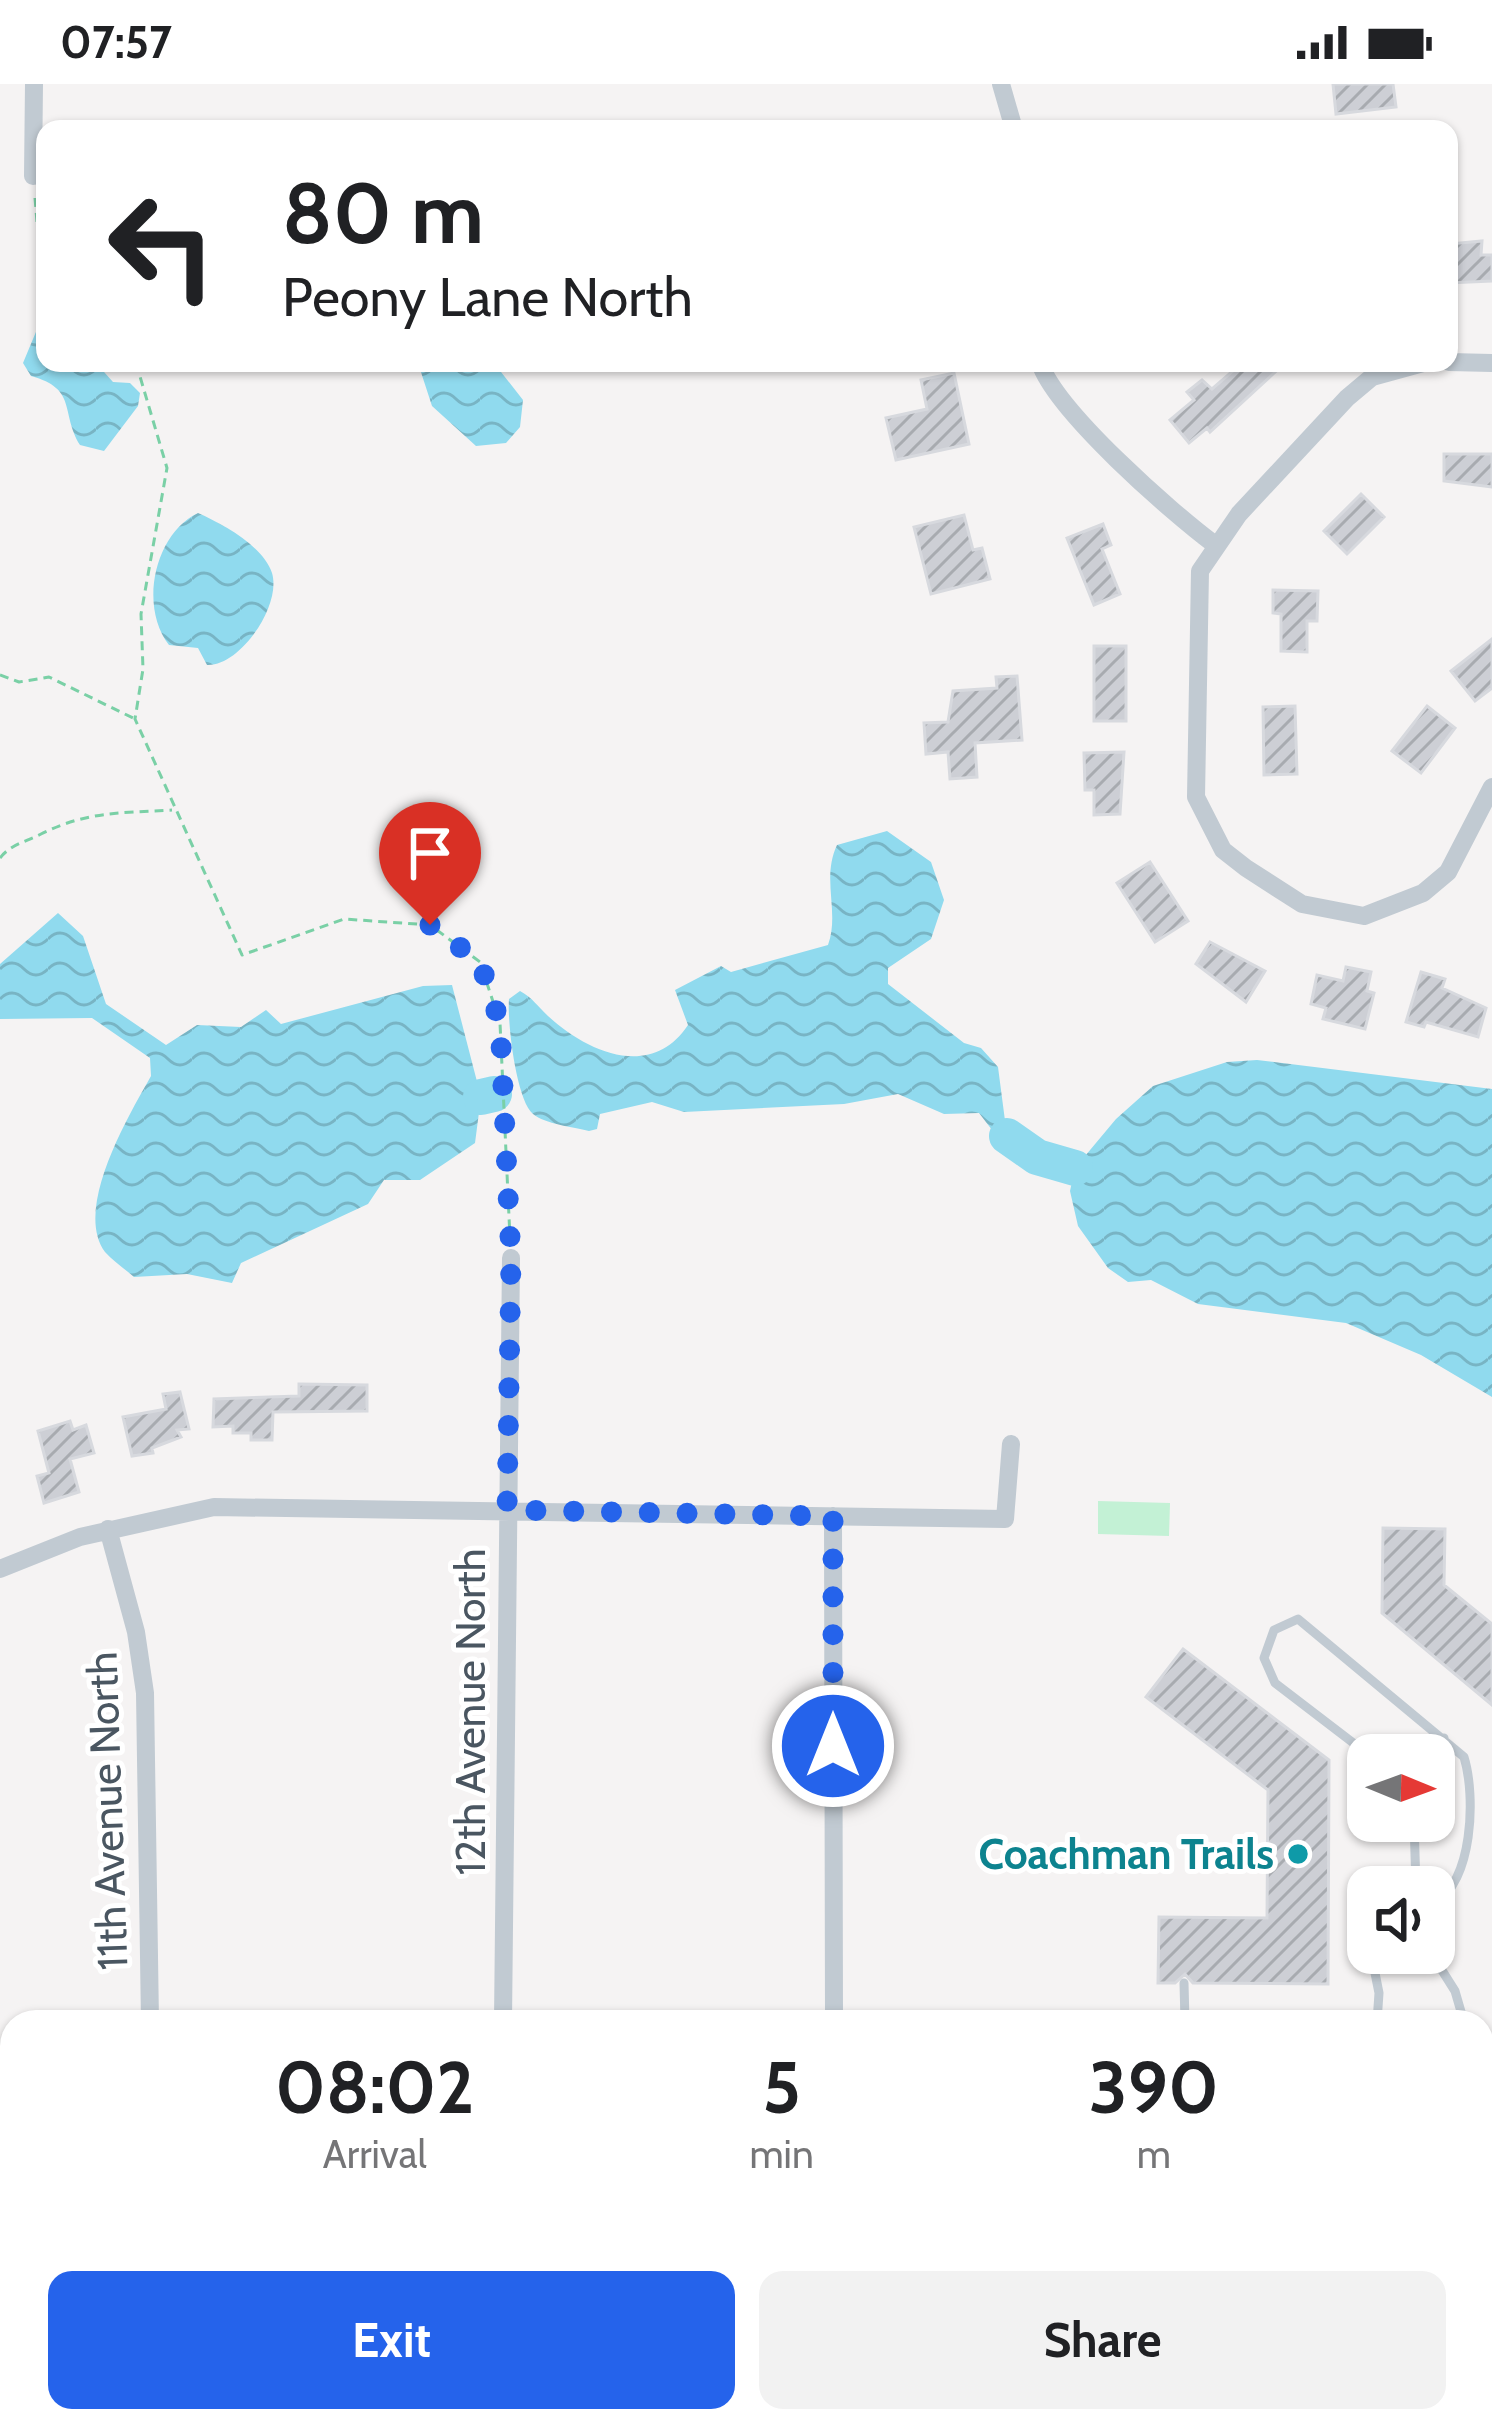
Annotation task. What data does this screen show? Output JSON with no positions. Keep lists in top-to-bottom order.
{
  "streets": {
    "street": ["12th Avenue North", "11th Avenue North"]
  },
  "places": ["Coachman Trails"],
  "north": "right",
  "page": {
    "status": "07:57",
    "turn": ["80 m", "Peony Lane North"],
    "eta": [
      "08:02",
      "Arrival",
      "5",
      "min",
      "390",
      "m"
    ],
    "buttons": ["Exit", "Share"]
  }
}
